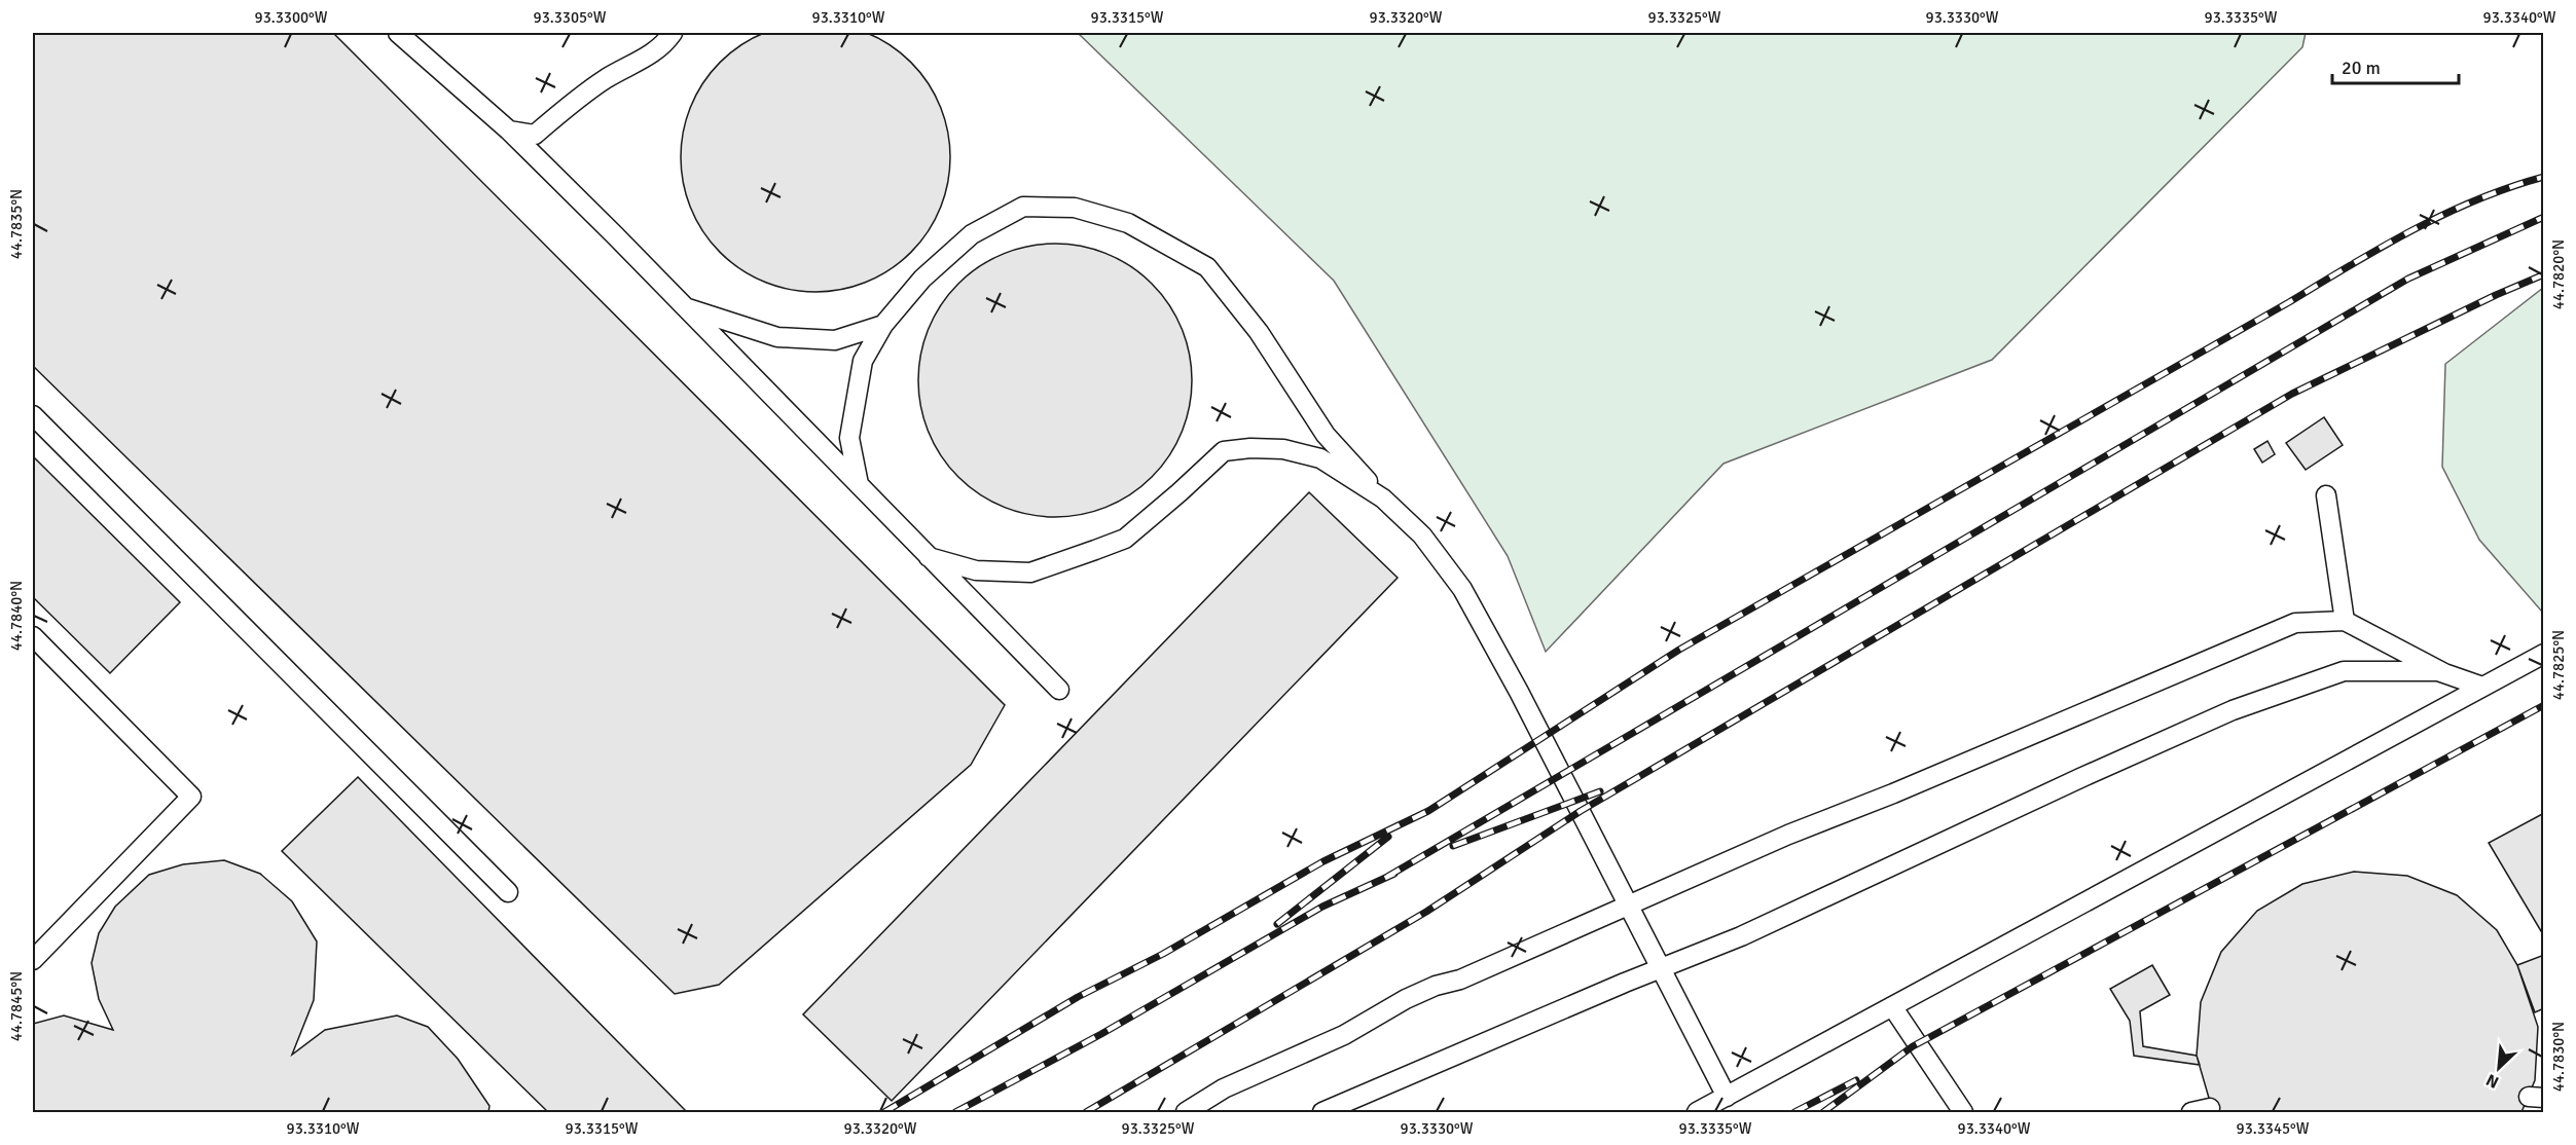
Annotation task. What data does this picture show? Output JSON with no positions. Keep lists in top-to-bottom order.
{
  "scale_bar": "20 m",
  "north": "bottom left",
  "coordinates": [
    "93.3300°W",
    "93.3305°W",
    "93.3310°W",
    "93.3315°W",
    "93.3320°W",
    "93.3325°W",
    "93.3330°W",
    "93.3335°W",
    "93.3340°W",
    "44.7835°N",
    "44.7820°N",
    "44.7840°N",
    "44.7825°N",
    "44.7845°N",
    "44.7830°N",
    "93.3345°W"
  ]
}
